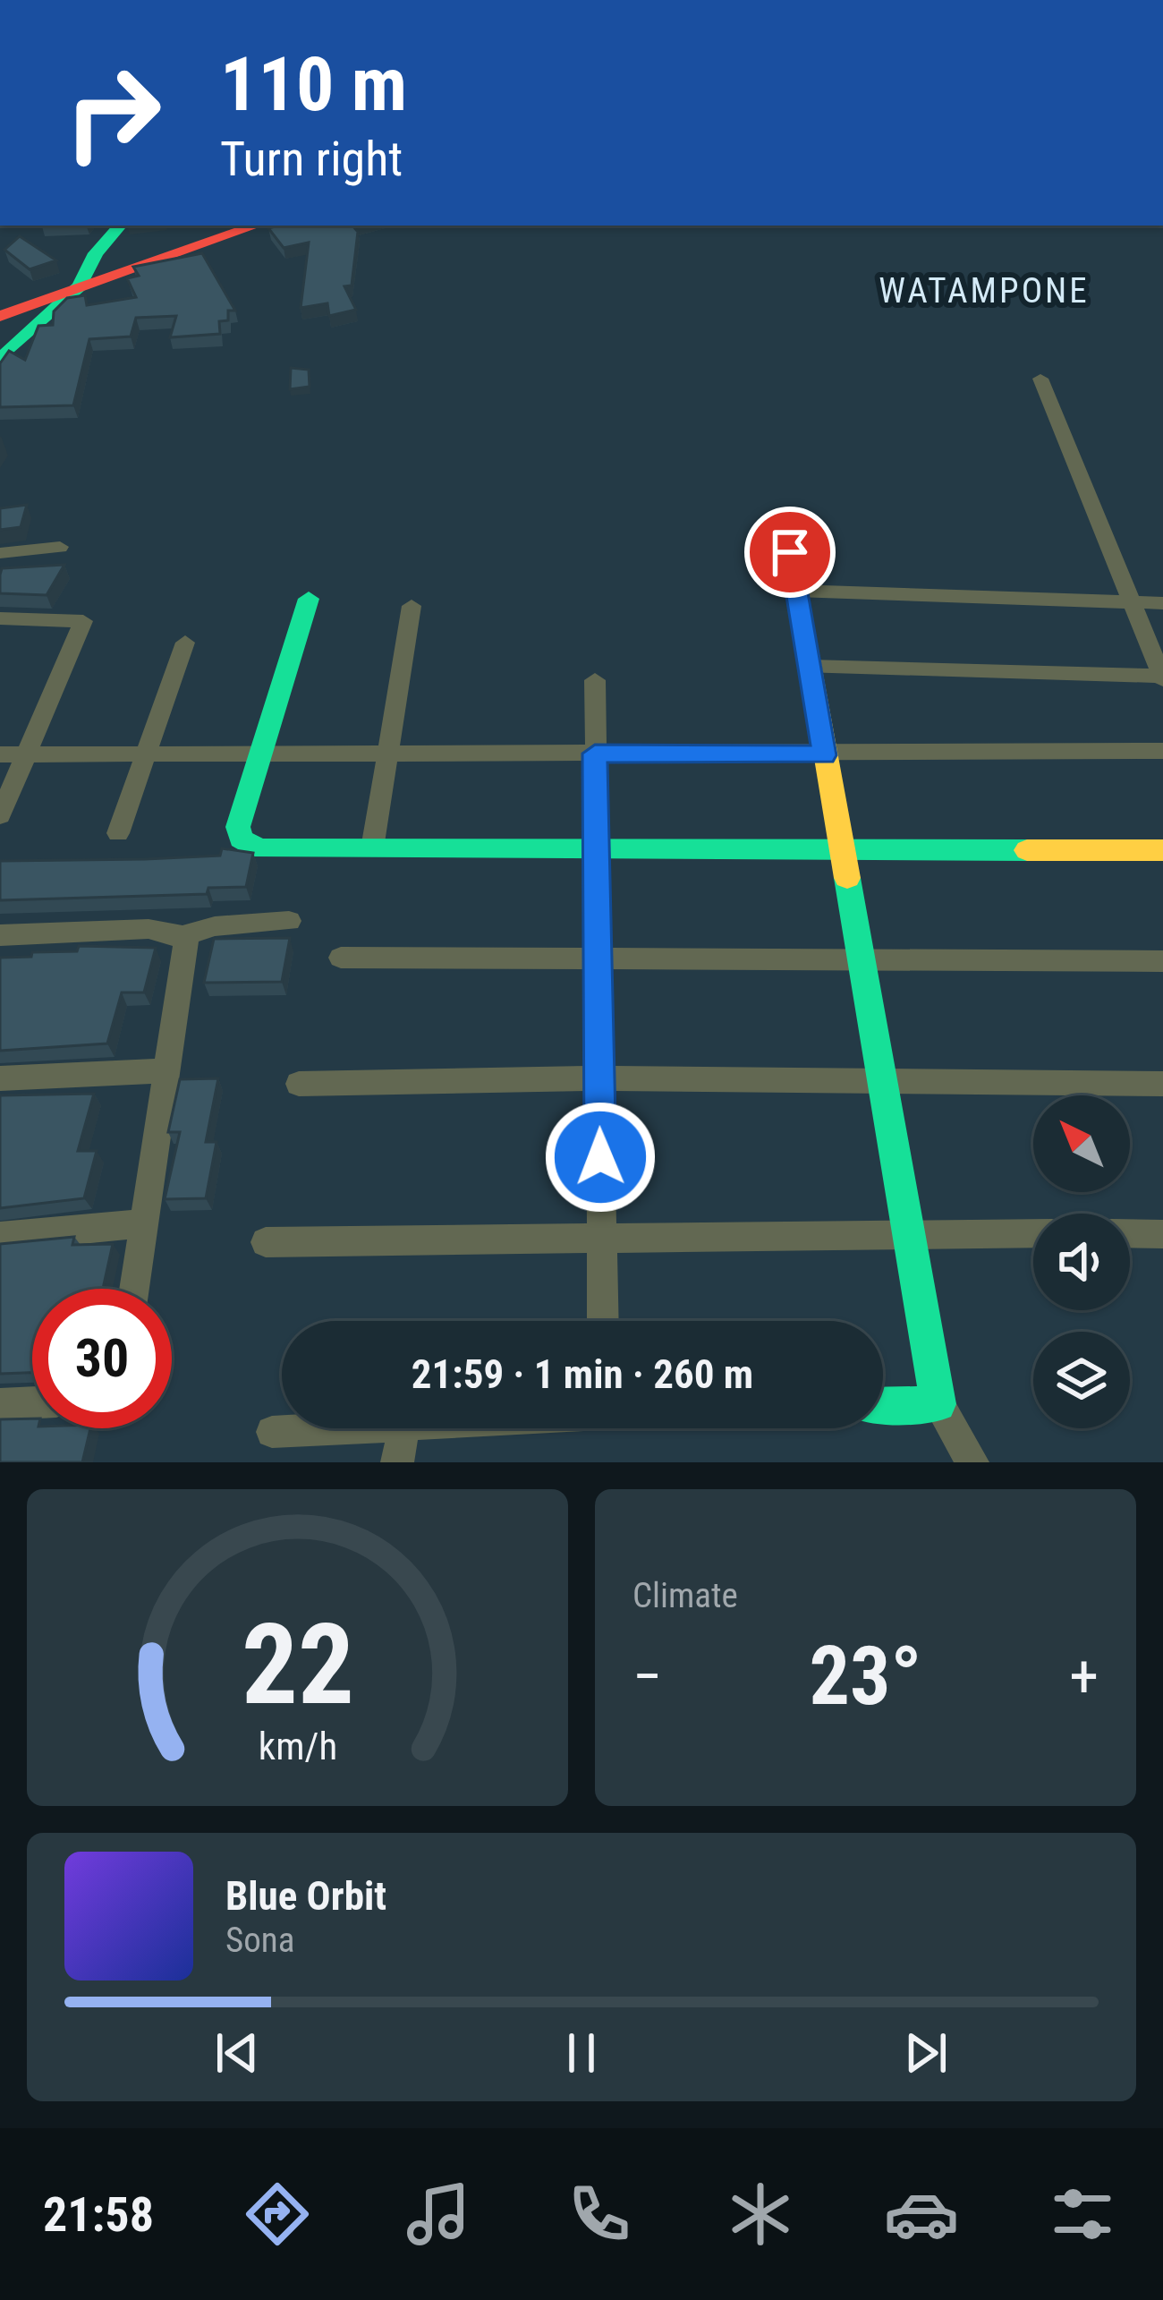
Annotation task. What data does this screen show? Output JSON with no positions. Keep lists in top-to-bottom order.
{
  "districts": ["WATAMPONE"],
  "north": "top left",
  "page": {
    "turn": ["110 m", "Turn right"],
    "limit": "30",
    "trip": "21:59 · 1 min · 260 m",
    "tile": "Climate",
    "heat": ["−", "23°", "+"],
    "song": ["Blue Orbit", "Sona"],
    "tabs": "21:58",
    "gauge": ["22", "km/h"]
  }
}
